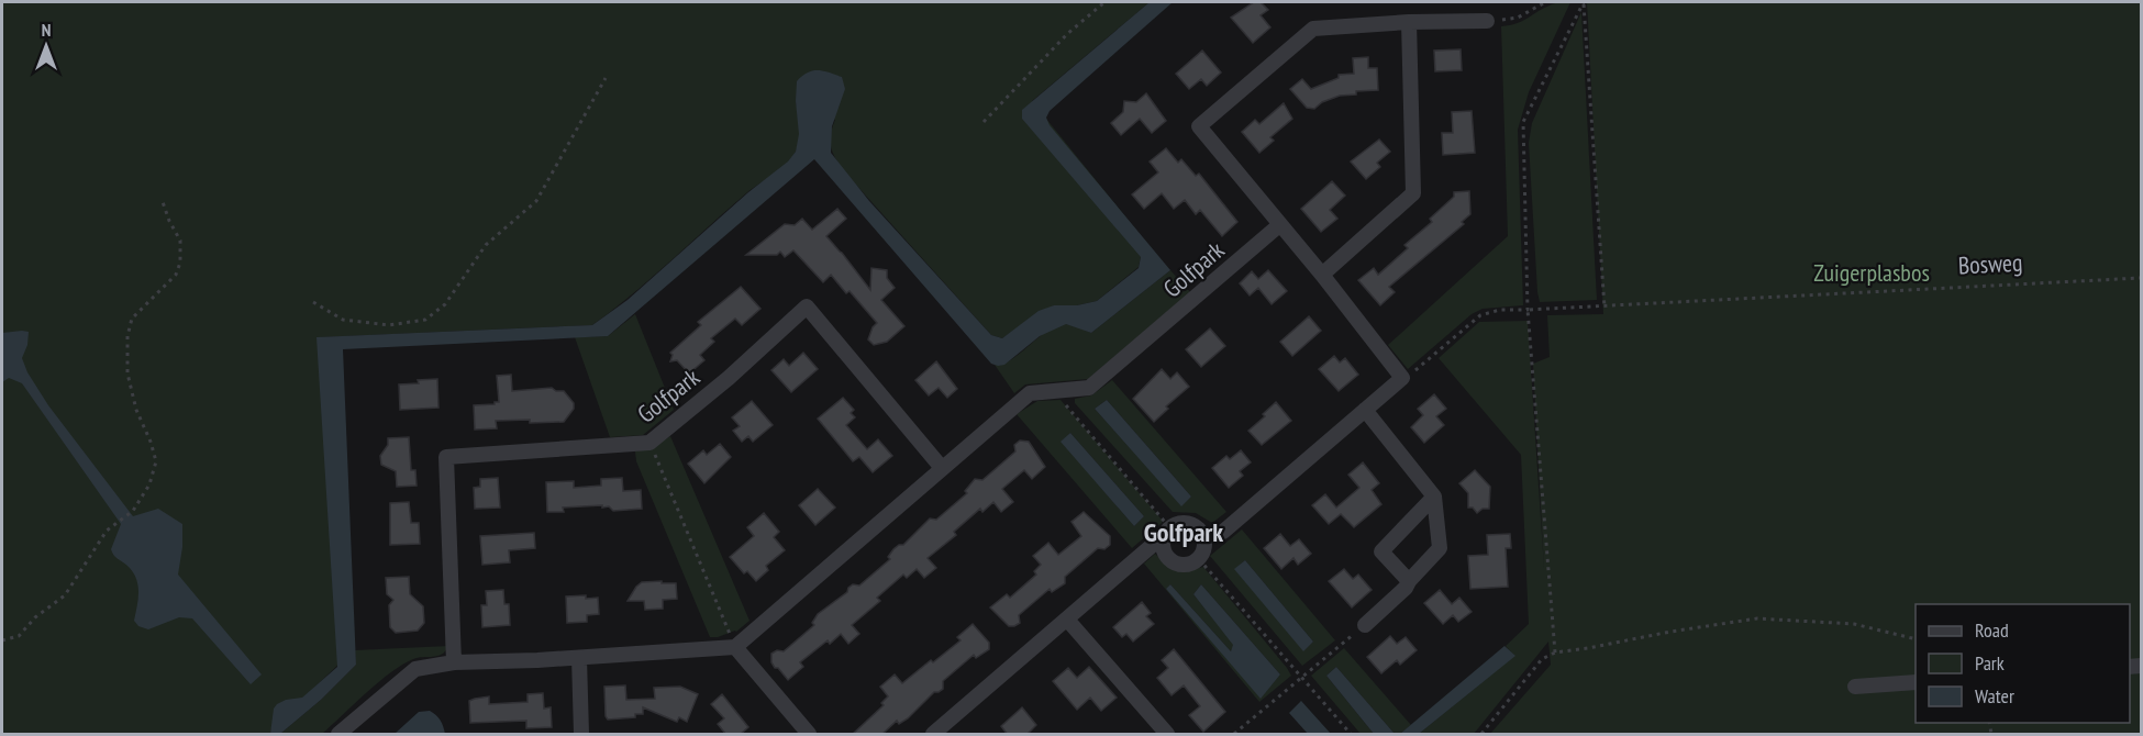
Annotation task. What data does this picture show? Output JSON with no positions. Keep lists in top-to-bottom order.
{
  "streets": {
    "street": ["Golfpark"],
    "path": ["Bosweg"]
  },
  "districts": ["Golfpark"],
  "parks": ["Zuigerplasbos"],
  "legend": ["Road", "Park", "Water"],
  "north": "top"
}
